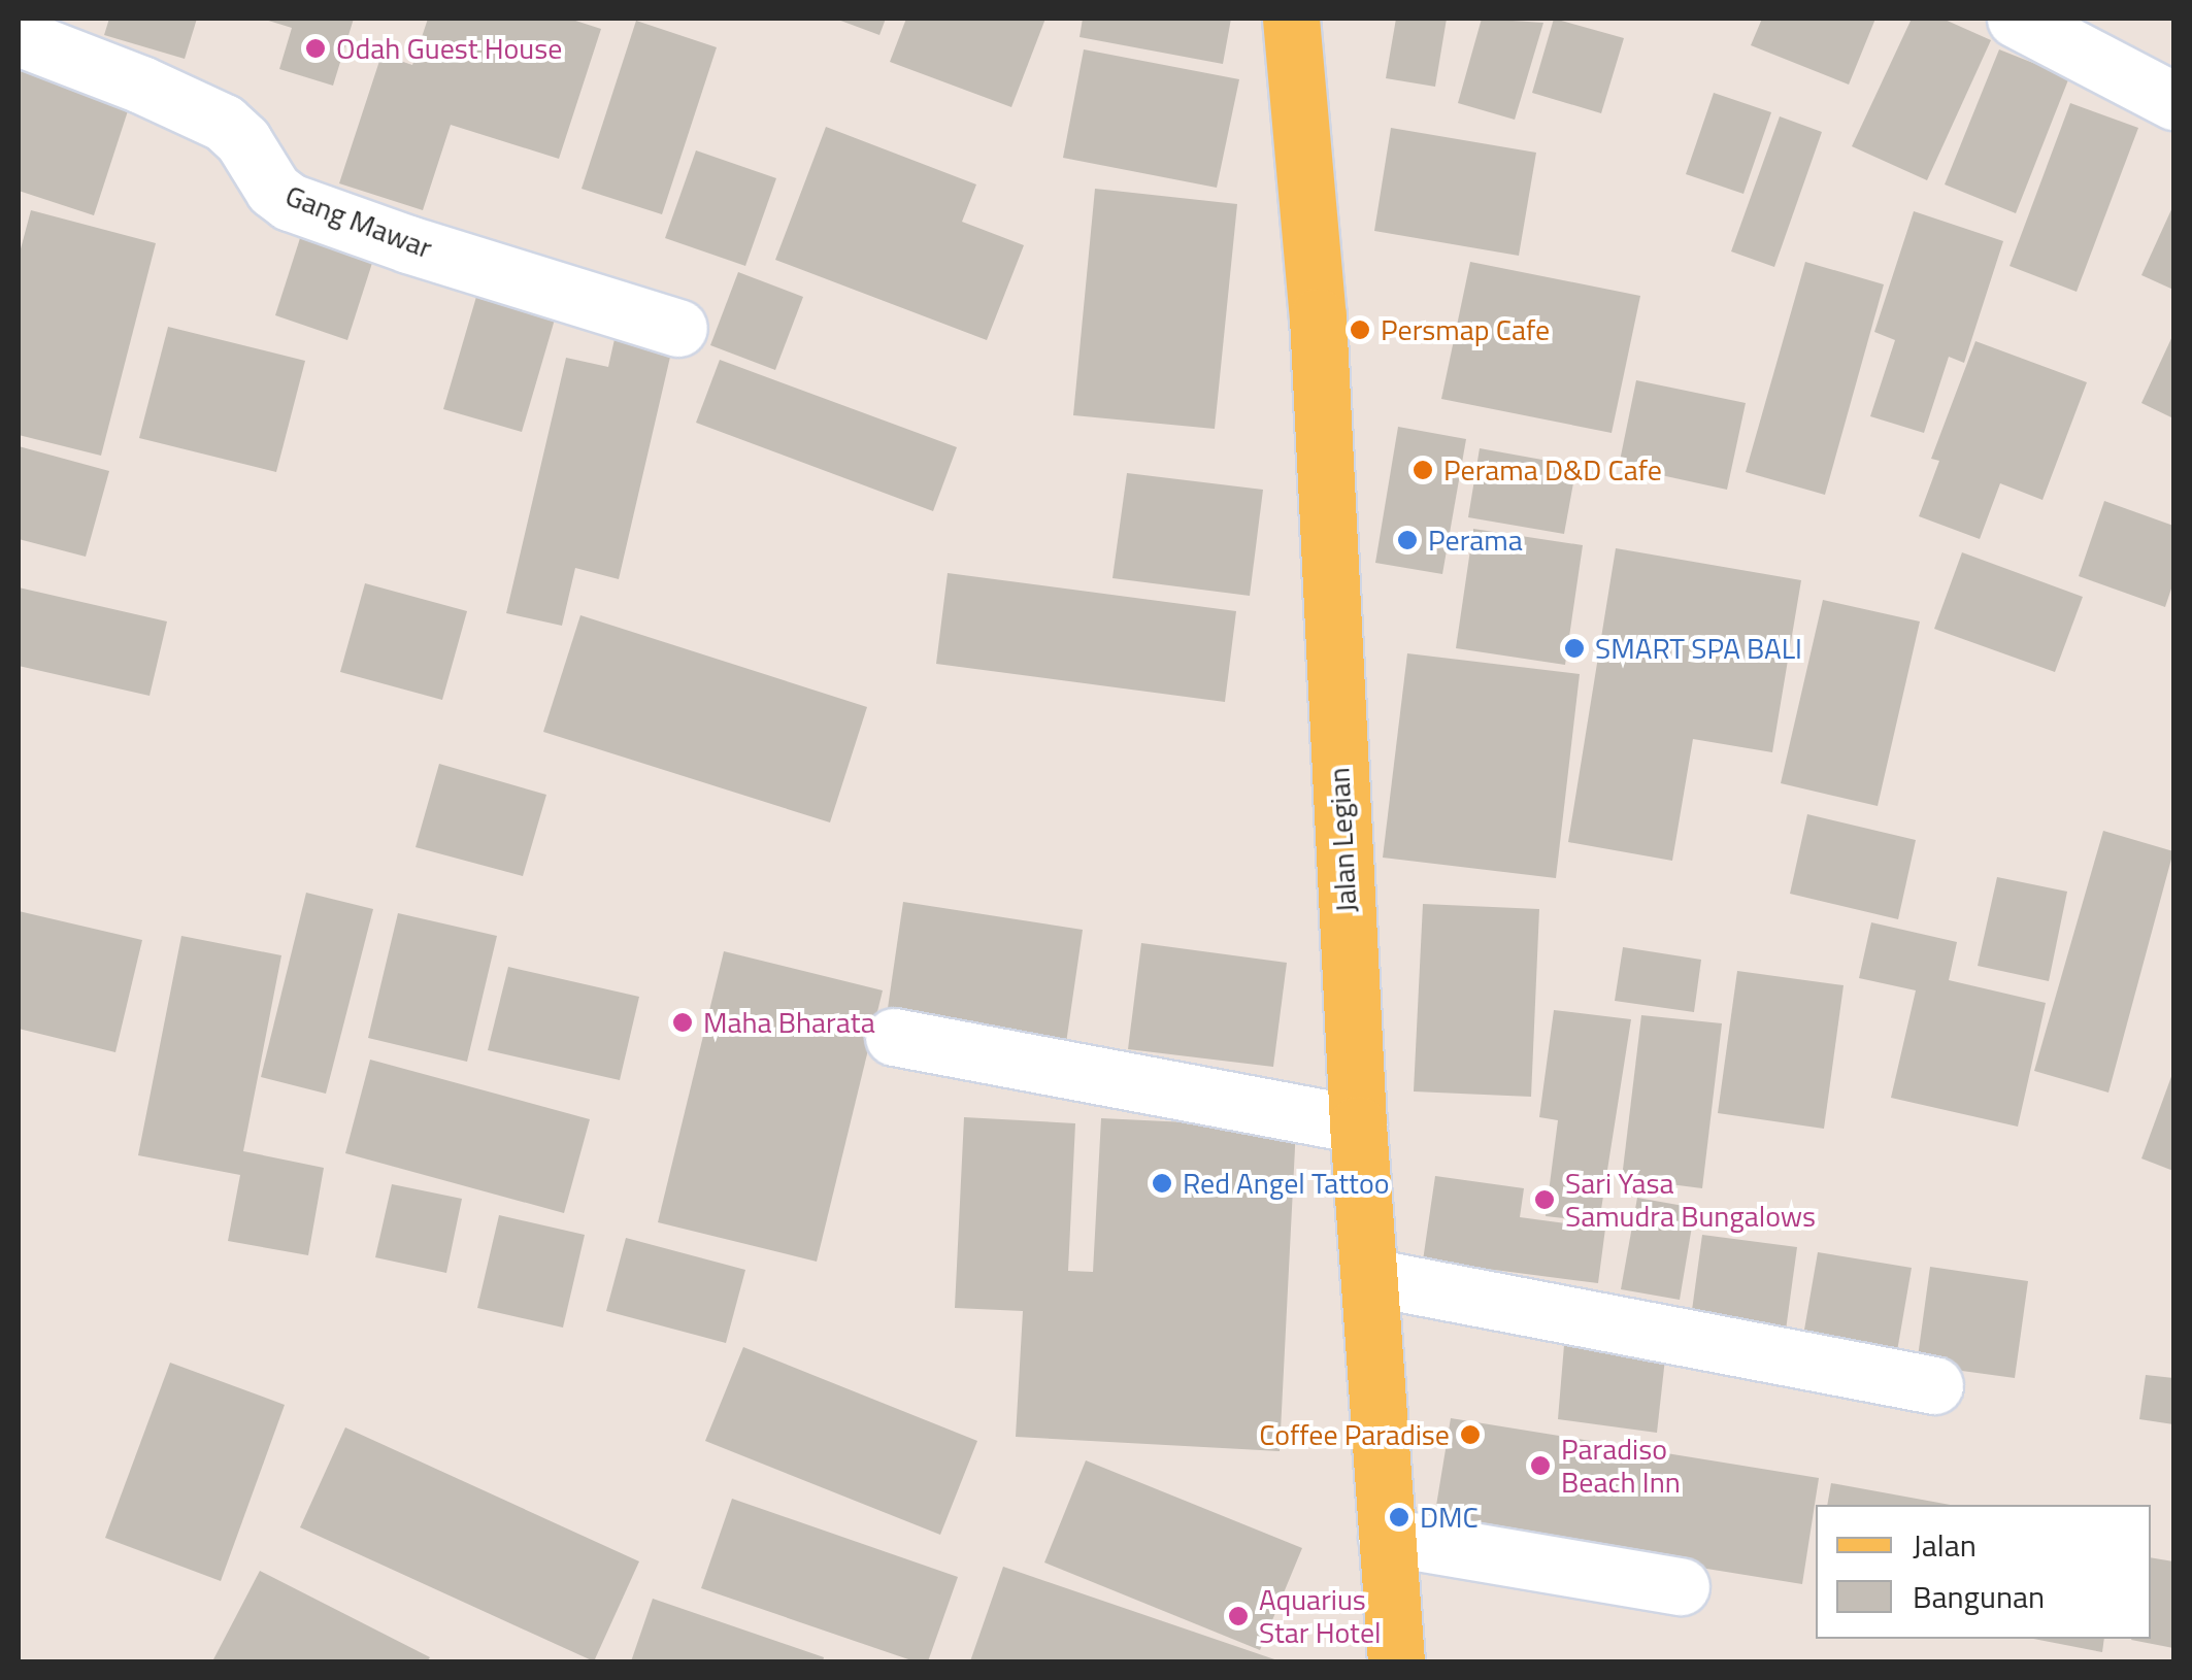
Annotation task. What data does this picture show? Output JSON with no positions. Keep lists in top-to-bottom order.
{
  "streets": {
    "main road": ["Jalan Legian"],
    "street": ["Gang Mawar"]
  },
  "places": [
    "Odah Guest House",
    "Persmap Cafe",
    "Perama D&D Cafe",
    "Perama",
    "SMART SPA BALI",
    "Maha Bharata",
    "Red Angel Tattoo",
    "Sari Yasa Samudra Bungalows",
    "Coffee Paradise",
    "Paradiso Beach Inn",
    "DMC",
    "Aquarius Star Hotel"
  ],
  "legend": ["Jalan", "Bangunan"]
}
